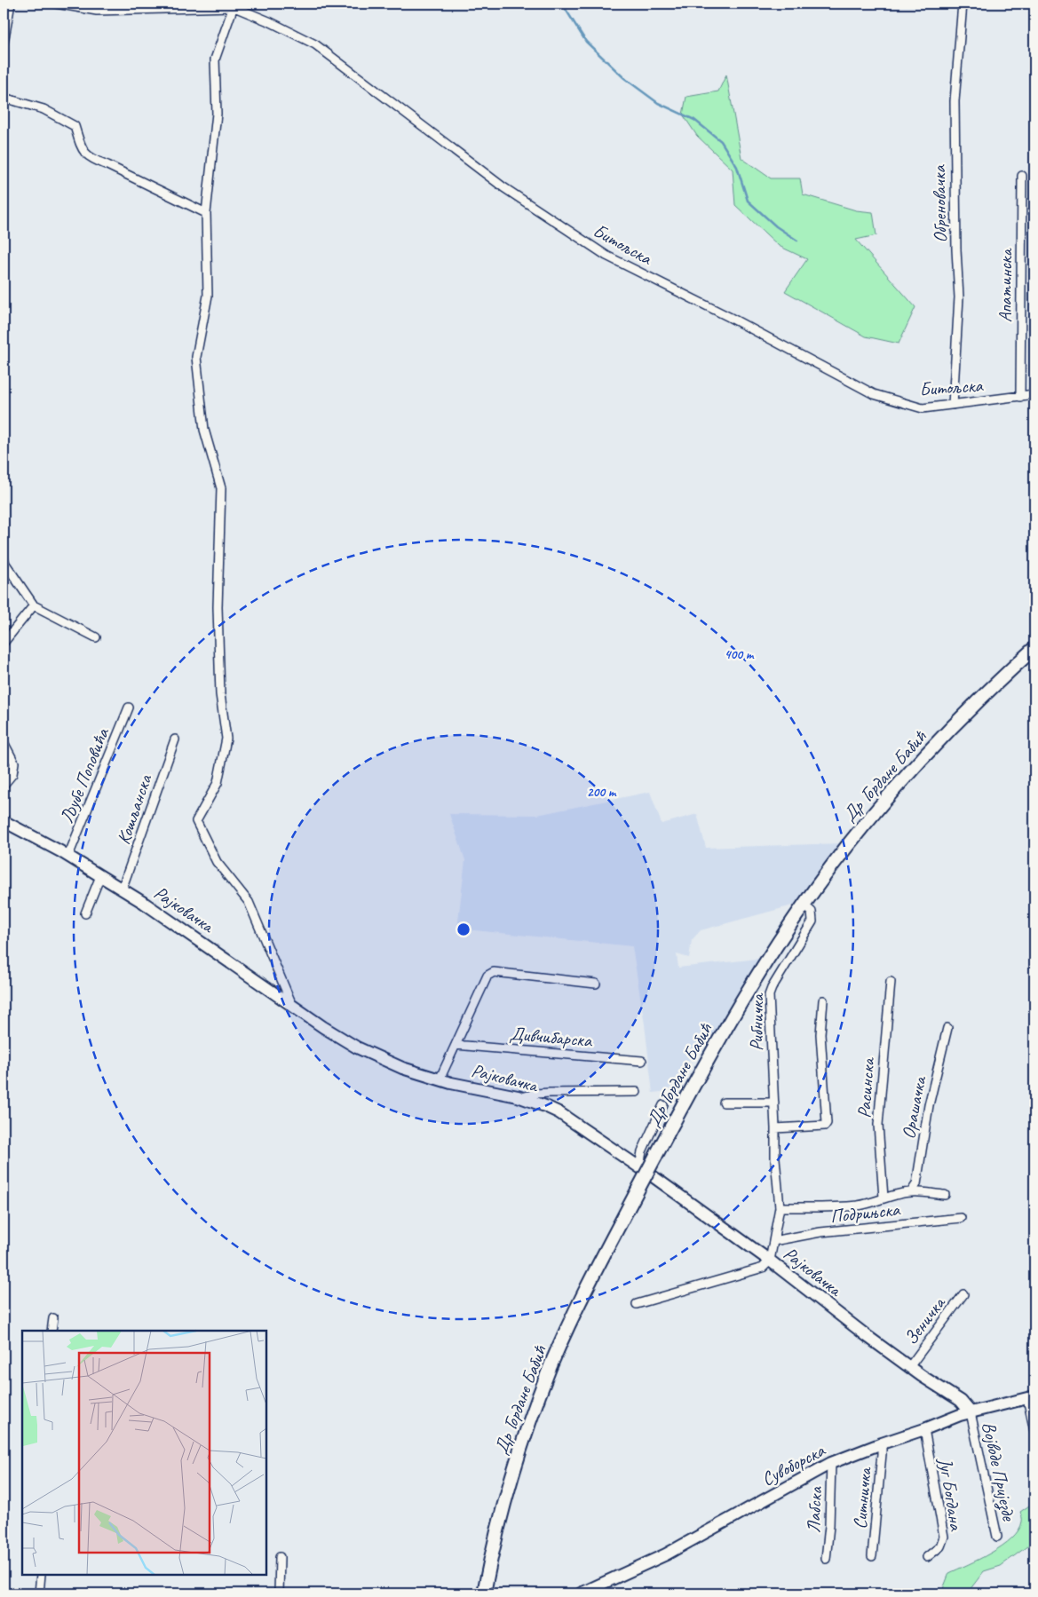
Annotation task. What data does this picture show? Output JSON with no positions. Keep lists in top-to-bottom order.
{
  "streets": {
    "main road": ["Др Гордане Бабић", "Рајковачка", "Сувоборска"],
    "street": [
      "Обреновачка",
      "Битољска",
      "Апатинска",
      "Љубе Поповића",
      "Кошљанска",
      "Рибничка",
      "Дивчибарска",
      "Расинска",
      "Орашачка",
      "Подрињска",
      "Зеничка",
      "Војводе Пријезде",
      "Југ Богдана",
      "Ситничка",
      "Лабска"
    ]
  },
  "crossings": [
    ["Обреновачка", "Битољска"],
    ["Битољска", "Апатинска"],
    ["Љубе Поповића", "Рајковачка"],
    ["Др Гордане Бабић", "Рибничка"],
    ["Кошљанска", "Рајковачка"],
    ["Рајковачка", "Рибничка"],
    ["Рајковачка", "Зеничка"],
    ["Рајковачка", "Сувоборска"],
    ["Рајковачка", "Војводе Пријезде"],
    ["Рибничка", "Подрињска"],
    ["Расинска", "Подрињска"],
    ["Орашачка", "Подрињска"],
    ["Сувоборска", "Војводе Пријезде"],
    ["Сувоборска", "Југ Богдана"],
    ["Сувоборска", "Ситничка"],
    ["Сувоборска", "Лабска"]
  ],
  "rings": ["400 m", "200 m"]
}
